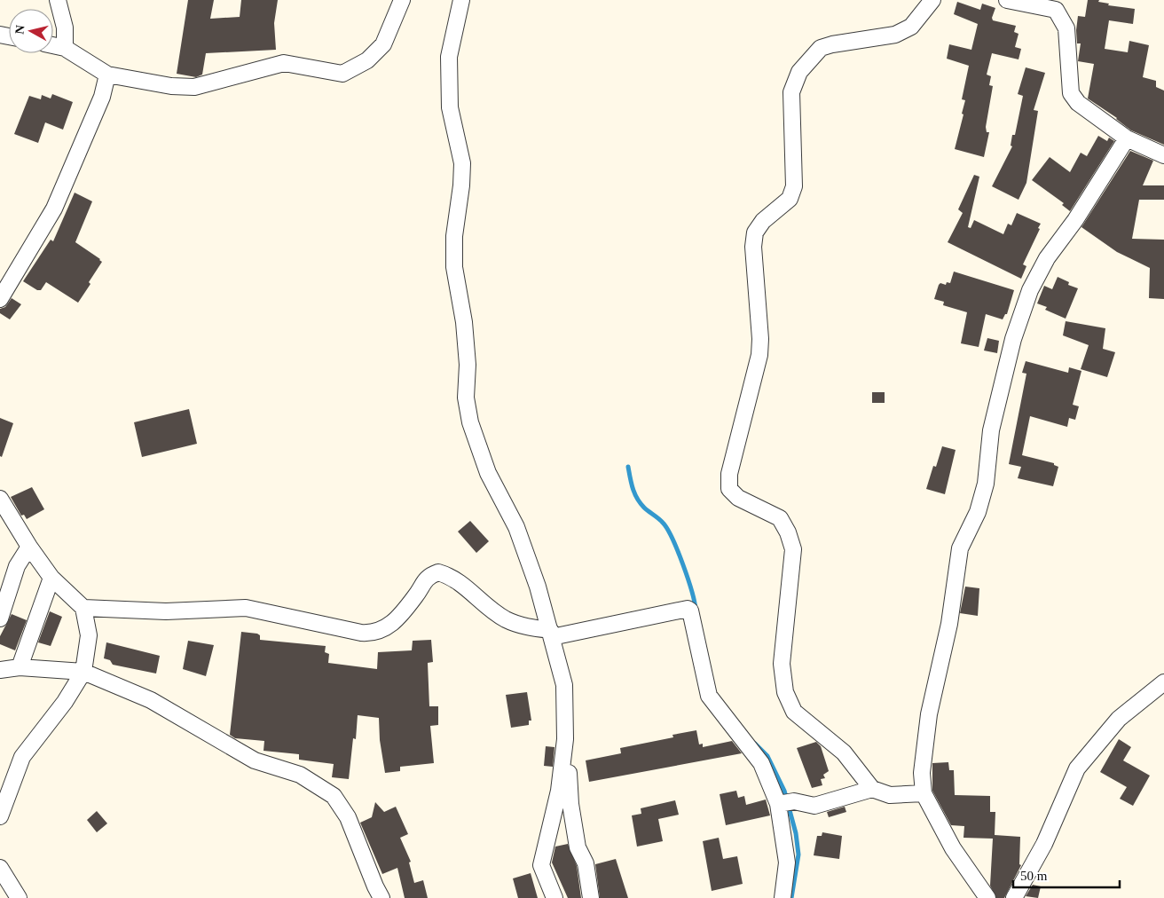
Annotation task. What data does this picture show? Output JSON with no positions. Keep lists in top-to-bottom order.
{
  "scale_bar": "50 m",
  "north": "left"
}
